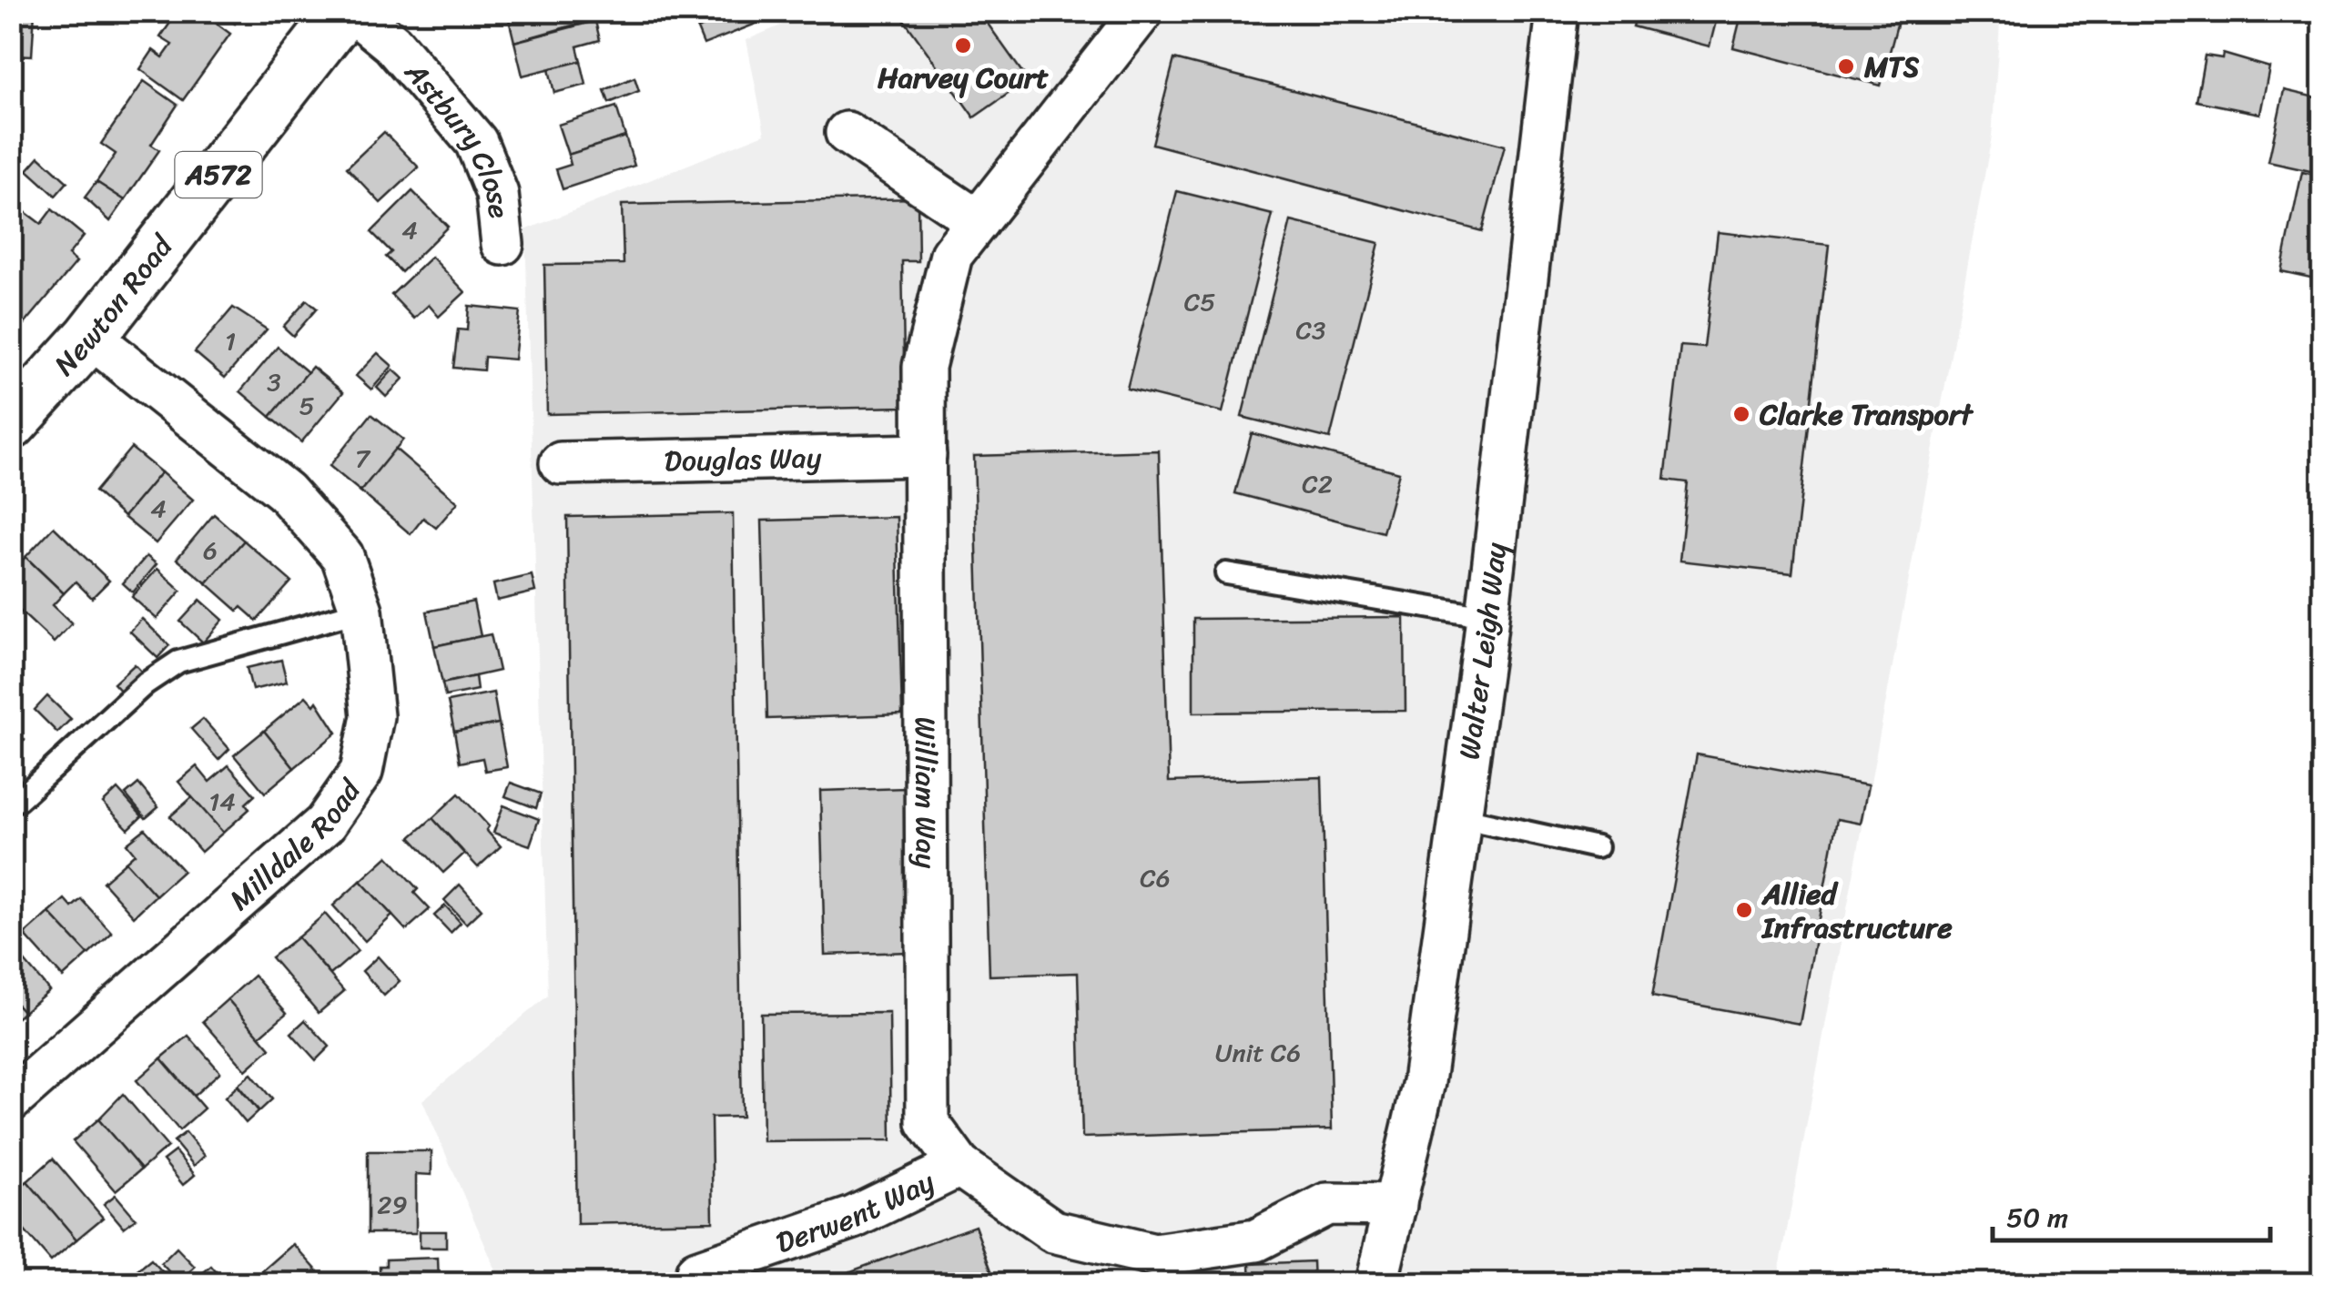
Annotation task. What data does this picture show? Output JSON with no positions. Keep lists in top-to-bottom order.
{
  "streets": {
    "main road": ["A572", "Newton Road"],
    "street": [
      "Astbury Close",
      "Douglas Way",
      "Walter Leigh Way",
      "William Way",
      "Milldale Road",
      "Derwent Way"
    ]
  },
  "crossings": [
    ["Newton Road", "Milldale Road"],
    ["Douglas Way", "William Way"],
    ["Walter Leigh Way", "William Way"],
    ["William Way", "Derwent Way"]
  ],
  "places": [
    "Harvey Court",
    "MTS",
    "Clarke Transport",
    "Allied Infrastructure"
  ],
  "house_numbers": [
    "4",
    "C5",
    "C3",
    "1",
    "3",
    "5",
    "7",
    "C2",
    "4",
    "6",
    "14",
    "C6",
    "Unit C6",
    "29"
  ],
  "scale_bar": "50 m"
}
